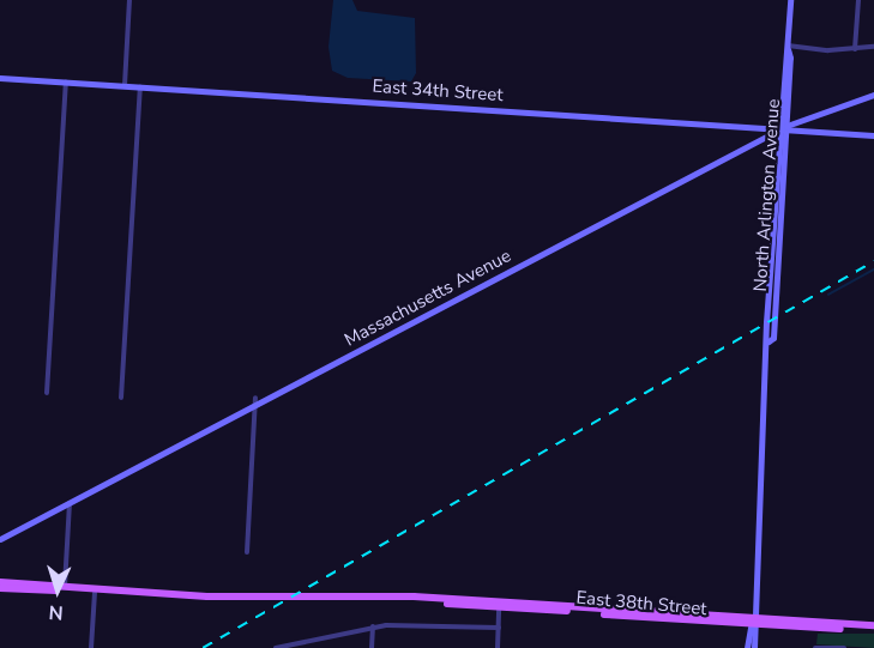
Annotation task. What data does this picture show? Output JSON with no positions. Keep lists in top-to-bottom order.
{
  "streets": {
    "main road": [
      "East 34th Street",
      "North Arlington Avenue",
      "Massachusetts Avenue",
      "East 38th Street"
    ]
  },
  "crossings": [
    ["East 34th Street", "North Arlington Avenue"],
    ["East 34th Street", "Massachusetts Avenue"],
    ["North Arlington Avenue", "Massachusetts Avenue"],
    ["North Arlington Avenue", "East 38th Street"]
  ],
  "north": "bottom"
}
